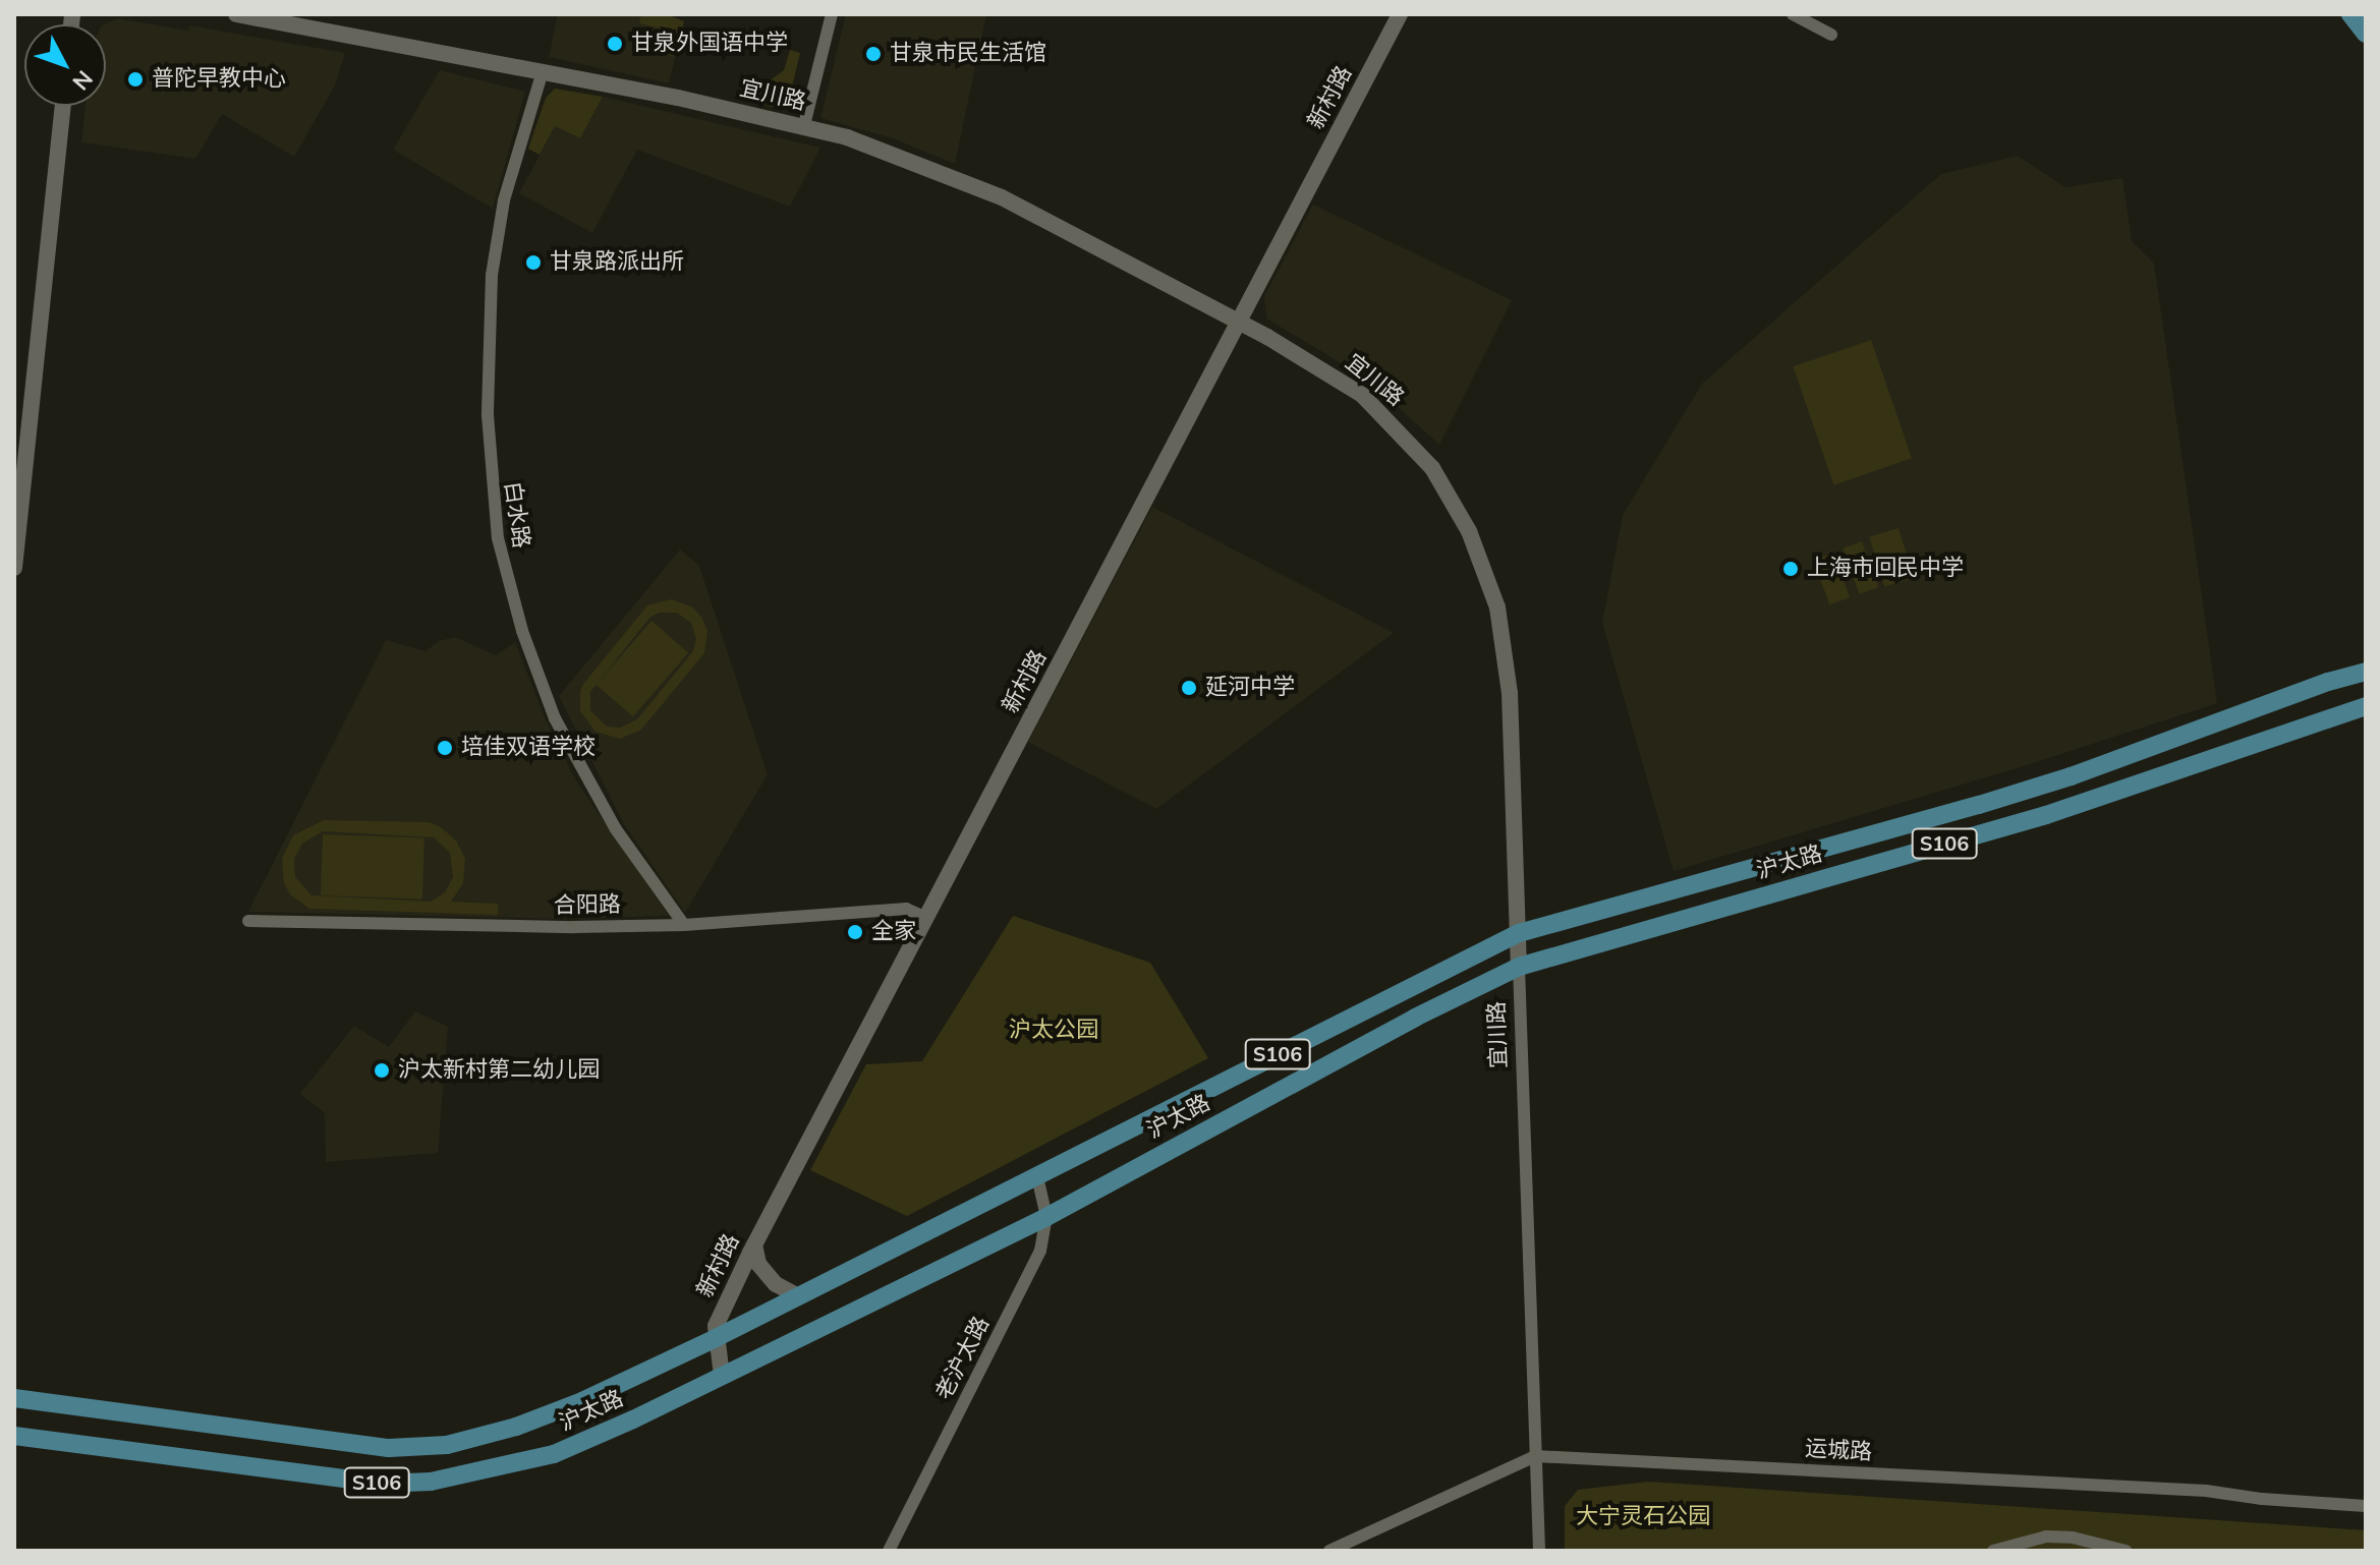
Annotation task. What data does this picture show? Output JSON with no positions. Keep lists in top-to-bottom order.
{
  "streets": {
    "main road": ["S106", "沪太路"],
    "street": [
      "宜川路",
      "新村路",
      "白水路",
      "合阳路",
      "老沪太路",
      "运城路"
    ]
  },
  "crossings": [
    ["宜川路", "新村路"],
    ["宜川路", "白水路"],
    ["宜川路", "沪太路"],
    ["宜川路", "运城路"],
    ["新村路", "沪太路"],
    ["新村路", "合阳路"],
    ["白水路", "合阳路"],
    ["沪太路", "老沪太路"]
  ],
  "parks": ["沪太公园", "大宁灵石公园"],
  "places": [
    "甘泉外国语中学",
    "甘泉市民生活馆",
    "普陀早教中心",
    "甘泉路派出所",
    "上海市回民中学",
    "延河中学",
    "培佳双语学校",
    "全家",
    "沪太新村第二幼儿园"
  ],
  "north": "bottom right"
}
